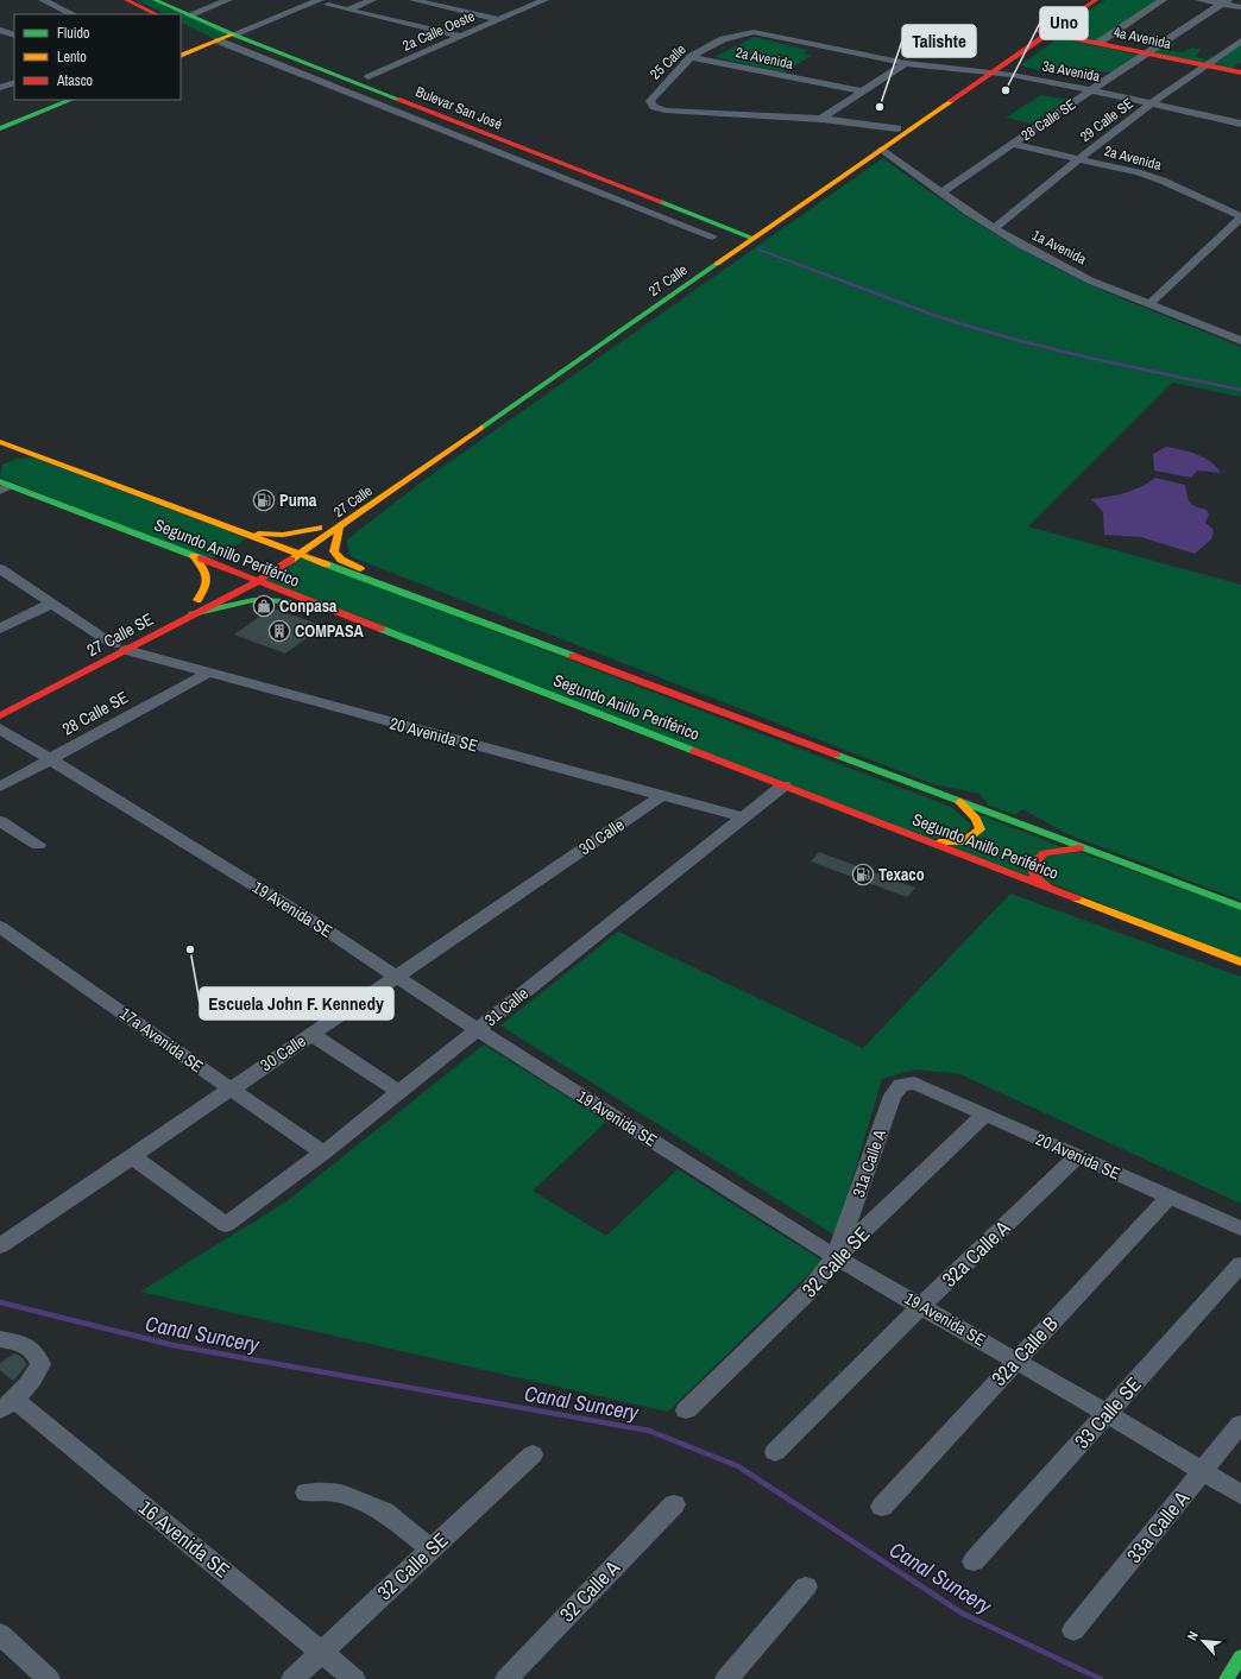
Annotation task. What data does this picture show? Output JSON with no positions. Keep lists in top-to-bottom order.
{
  "streets": {
    "main road": [
      "4a Avenida",
      "Bulevar San José",
      "27 Calle",
      "Segundo Anillo Periférico",
      "27 Calle SE"
    ],
    "street": [
      "2a Calle Oeste",
      "2a Avenida",
      "25 Calle",
      "3a Avenida",
      "28 Calle SE",
      "29 Calle SE",
      "1a Avenida",
      "20 Avenida SE",
      "30 Calle",
      "19 Avenida SE",
      "31 Calle",
      "17a Avenida SE",
      "31a Calle A",
      "32a Calle A",
      "32 Calle SE",
      "32a Calle B",
      "33 Calle SE",
      "33a Calle A",
      "16 Avenida SE",
      "32 Calle A"
    ]
  },
  "crossings": [
    ["4a Avenida", "28 Calle SE"],
    ["4a Avenida", "29 Calle SE"],
    ["4a Avenida", "27 Calle"],
    ["2a Avenida", "25 Calle"],
    ["2a Avenida", "28 Calle SE"],
    ["2a Avenida", "29 Calle SE"],
    ["25 Calle", "3a Avenida"],
    ["3a Avenida", "28 Calle SE"],
    ["3a Avenida", "29 Calle SE"],
    ["3a Avenida", "27 Calle"],
    ["Bulevar San José", "27 Calle"],
    ["28 Calle SE", "1a Avenida"],
    ["28 Calle SE", "20 Avenida SE"],
    ["28 Calle SE", "19 Avenida SE"],
    ["29 Calle SE", "1a Avenida"],
    ["1a Avenida", "27 Calle"],
    ["27 Calle", "Segundo Anillo Periférico"],
    ["27 Calle", "27 Calle SE"],
    ["Segundo Anillo Periférico", "27 Calle SE"],
    ["Segundo Anillo Periférico", "31 Calle"],
    ["27 Calle SE", "20 Avenida SE"],
    ["20 Avenida SE", "30 Calle"],
    ["20 Avenida SE", "31 Calle"],
    ["20 Avenida SE", "31a Calle A"],
    ["20 Avenida SE", "32a Calle A"],
    ["20 Avenida SE", "32 Calle SE"],
    ["20 Avenida SE", "32a Calle B"],
    ["30 Calle", "19 Avenida SE"],
    ["30 Calle", "31 Calle"],
    ["30 Calle", "17a Avenida SE"],
    ["19 Avenida SE", "31 Calle"],
    ["19 Avenida SE", "31a Calle A"],
    ["19 Avenida SE", "32a Calle A"],
    ["19 Avenida SE", "32 Calle SE"],
    ["19 Avenida SE", "32a Calle B"],
    ["19 Avenida SE", "33 Calle SE"],
    ["19 Avenida SE", "33a Calle A"],
    ["31 Calle", "17a Avenida SE"],
    ["31a Calle A", "32 Calle SE"],
    ["32 Calle SE", "16 Avenida SE"]
  ],
  "water": ["Canal Suncery"],
  "places": {
    "other": ["Uno", "Talishte", "Escuela John F. Kennedy"],
    "fuel station": ["Puma", "Texaco"],
    "shop": ["Conpasa"],
    "building": ["COMPASA"]
  },
  "legend": ["Fluido", "Lento", "Atasco"],
  "north": "top left"
}
